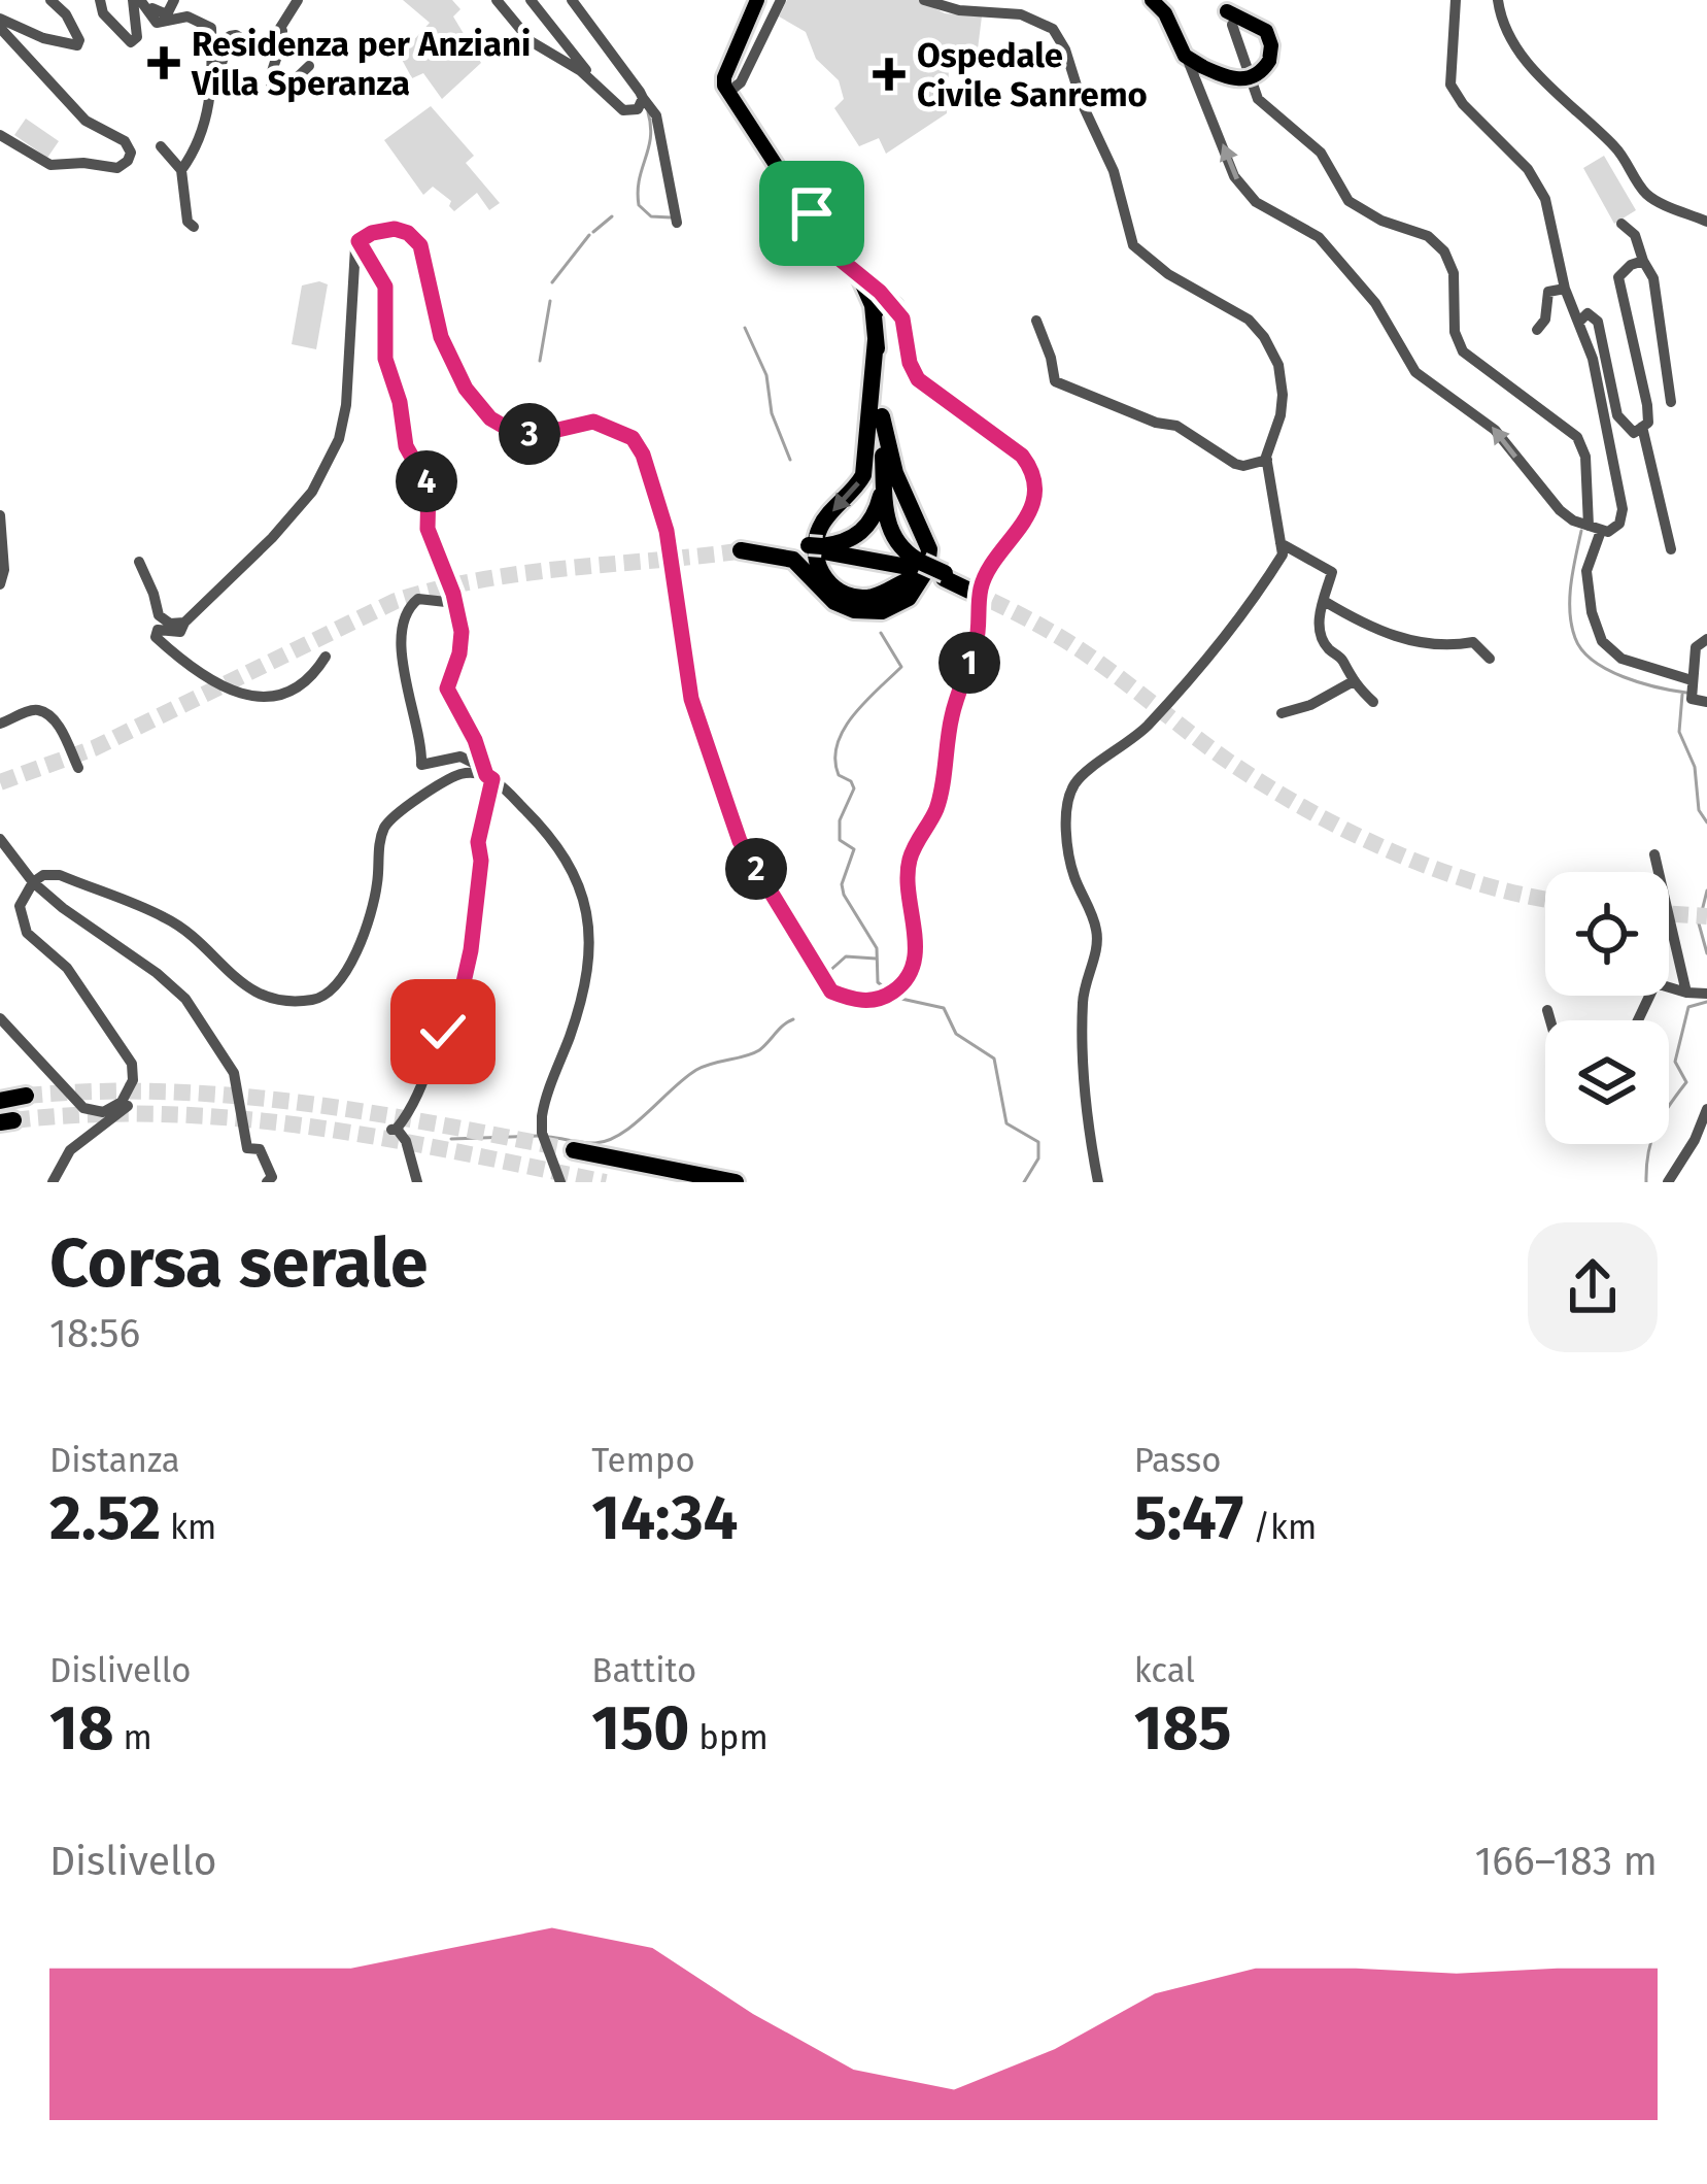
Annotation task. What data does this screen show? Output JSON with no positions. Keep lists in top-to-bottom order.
{
  "places": {
    "health": ["Residenza per Anziani Villa Speranza", "Ospedale Civile Sanremo"]
  },
  "page": {
    "pins": [
      "3",
      "4",
      "1",
      "2"
    ],
    "heading": ["Corsa serale", "18:56"],
    "stats": [
      ["Distanza", "2.52 km"],
      ["Tempo", "14:34"],
      ["Passo", "5:47 /km"],
      ["Dislivello", "18 m"],
      ["Battito", "150 bpm"],
      ["kcal", "185"]
    ],
    "chart": ["Dislivello", "166–183 m"]
  }
}
